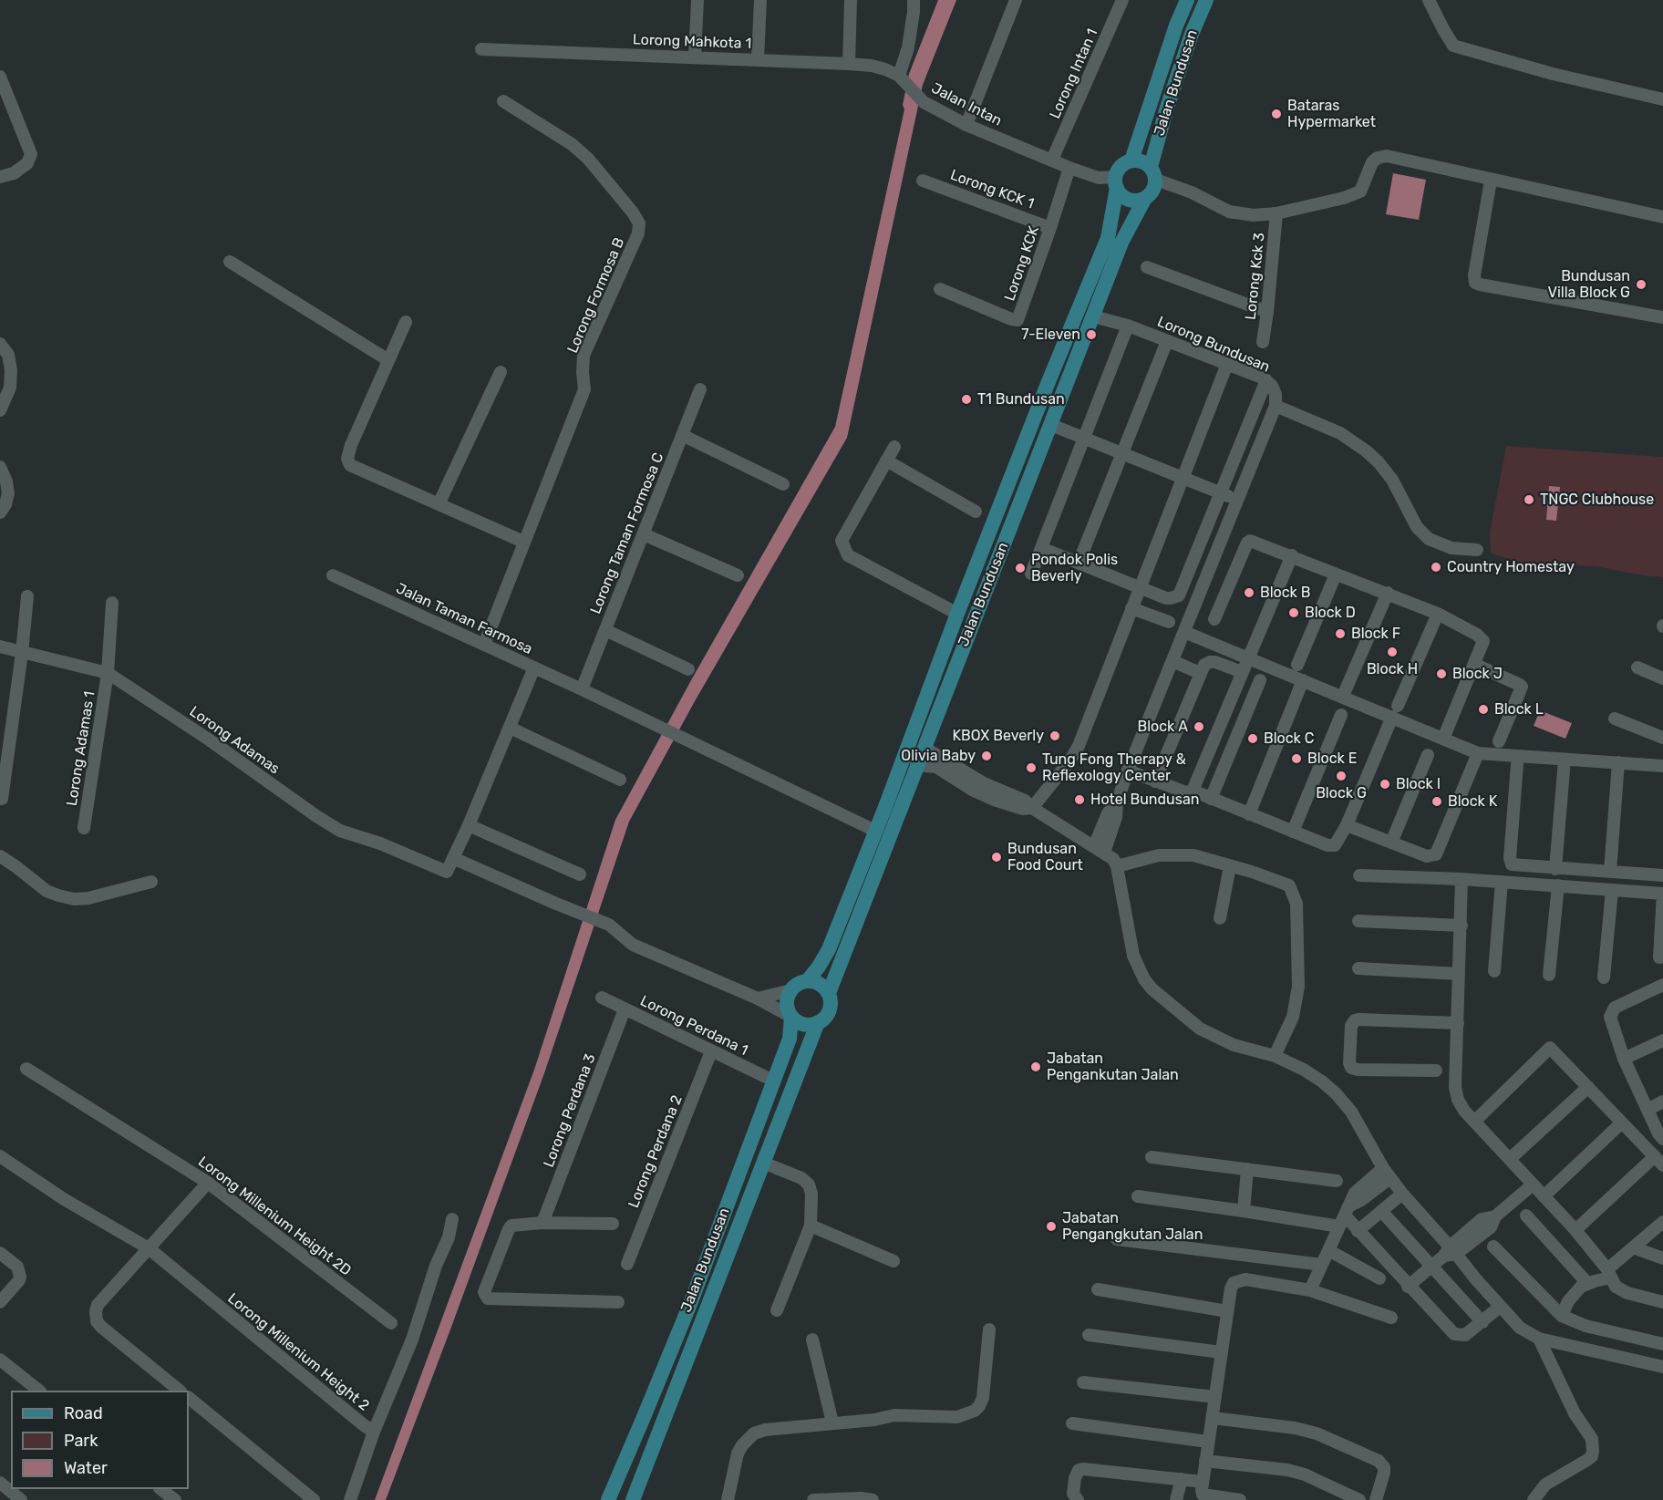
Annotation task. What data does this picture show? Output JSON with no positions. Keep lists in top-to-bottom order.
{
  "streets": {
    "main road": ["Jalan Bundusan"],
    "street": [
      "Lorong Mahkota 1",
      "Lorong Intan 1",
      "Jalan Intan",
      "Lorong KCK 1",
      "Lorong KCK",
      "Lorong Kck 3",
      "Lorong Formosa B",
      "Lorong Bundusan",
      "Lorong Taman Formosa C",
      "Jalan Taman Farmosa",
      "Lorong Adamas",
      "Lorong Adamas 1",
      "Lorong Perdana 1",
      "Lorong Perdana 3",
      "Lorong Perdana 2",
      "Lorong Millenium Height 2D",
      "Lorong Millenium Height 2"
    ]
  },
  "crossings": [
    ["Lorong Mahkota 1", "Jalan Intan"],
    ["Lorong Intan 1", "Jalan Intan"],
    ["Jalan Bundusan", "Jalan Intan"],
    ["Jalan Bundusan", "Lorong Bundusan"],
    ["Jalan Bundusan", "Jalan Taman Farmosa"],
    ["Jalan Bundusan", "Lorong Perdana 1"],
    ["Jalan Intan", "Lorong KCK"],
    ["Lorong KCK 1", "Lorong KCK"],
    ["Lorong Formosa B", "Jalan Taman Farmosa"],
    ["Lorong Taman Formosa C", "Jalan Taman Farmosa"],
    ["Lorong Adamas", "Lorong Adamas 1"],
    ["Lorong Perdana 1", "Lorong Perdana 3"],
    ["Lorong Perdana 1", "Lorong Perdana 2"]
  ],
  "places": [
    "Bataras Hypermarket",
    "Bundusan Villa Block G",
    "7-Eleven",
    "T1 Bundusan",
    "TNGC Clubhouse",
    "Country Homestay",
    "Pondok Polis Beverly",
    "Block B",
    "Block D",
    "Block F",
    "Block H",
    "Block J",
    "Block L",
    "Block A",
    "KBOX Beverly",
    "Block C",
    "Olivia Baby",
    "Block E",
    "Tung Fong Therapy & Reflexology Center",
    "Block G",
    "Block I",
    "Hotel Bundusan",
    "Block K",
    "Bundusan Food Court",
    "Jabatan Pengankutan Jalan",
    "Jabatan Pengangkutan Jalan"
  ],
  "legend": ["Road", "Park", "Water"]
}
